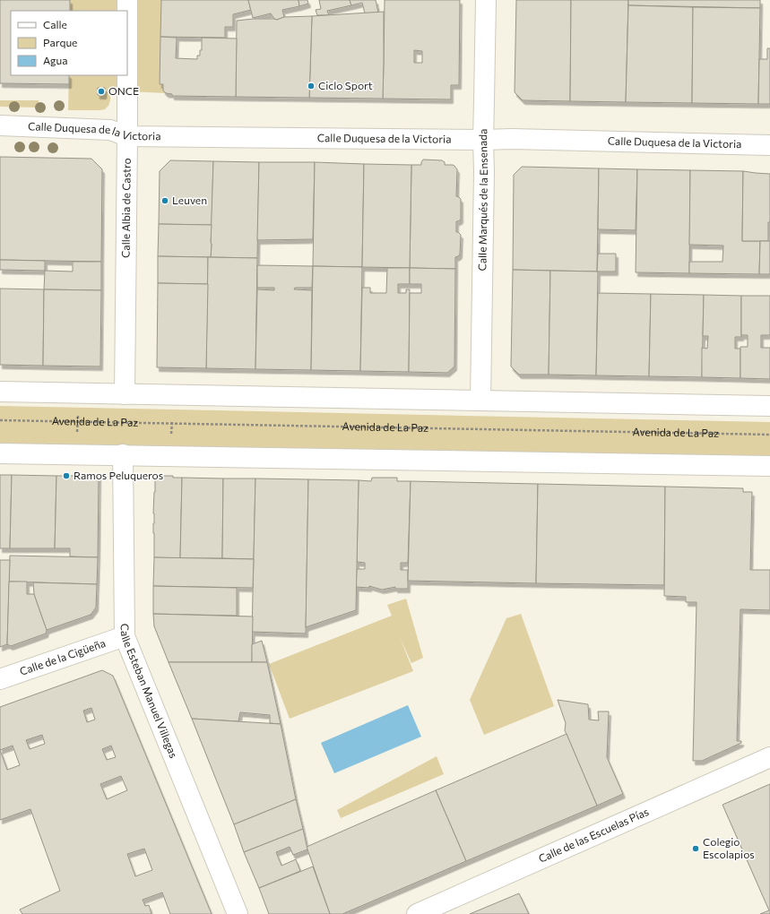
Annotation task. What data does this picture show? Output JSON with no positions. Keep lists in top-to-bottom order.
{
  "streets": {
    "street": [
      "Calle Duquesa de la Victoria",
      "Calle Marqués de la Ensenada",
      "Calle Albia de Castro",
      "Calle de la Cigüeña",
      "Calle Esteban Manuel Villegas",
      "Calle de las Escuelas Pías"
    ],
    "path": ["Avenida de La Paz"]
  },
  "crossings": [
    ["Calle Duquesa de la Victoria", "Calle Marqués de la Ensenada"],
    ["Calle Duquesa de la Victoria", "Calle Albia de Castro"],
    ["Calle de la Cigüeña", "Calle Esteban Manuel Villegas"]
  ],
  "places": [
    "Ciclo Sport",
    "ONCE",
    "Leuven",
    "Ramos Peluqueros",
    "Colegio Escolapios"
  ],
  "legend": ["Calle", "Parque", "Agua"]
}
